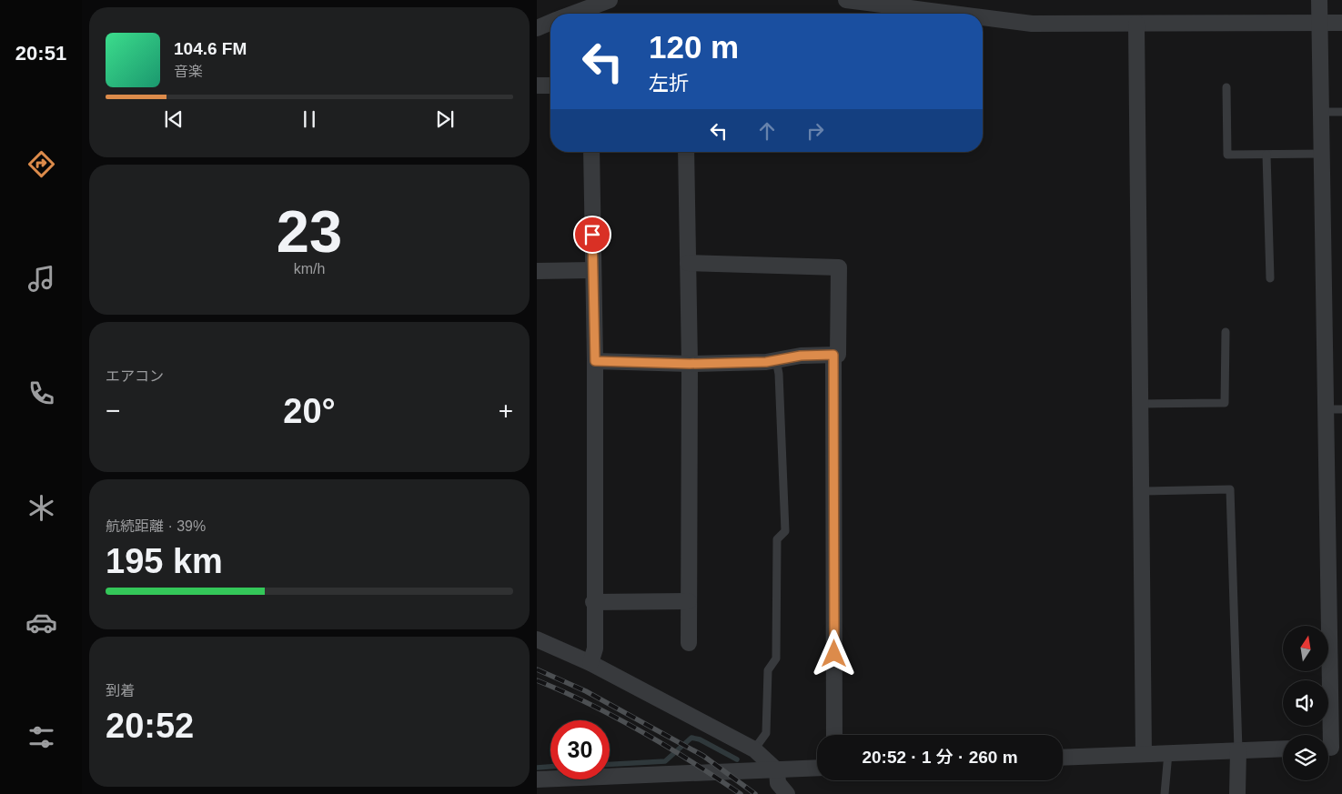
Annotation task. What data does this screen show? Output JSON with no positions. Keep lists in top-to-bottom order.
{
  "north": "top",
  "page": {
    "tabs": "20:51",
    "turn": ["120 m", "左折"],
    "song": ["104.6 FM", "音楽"],
    "tile": [
      ["23", "km/h"],
      "エアコン",
      ["航続距離 · 39%", "195 km"],
      ["到着", "20:52"]
    ],
    "heat": ["−", "20°", "+"],
    "limit": "30",
    "trip": "20:52 · 1 分 · 260 m"
  }
}
